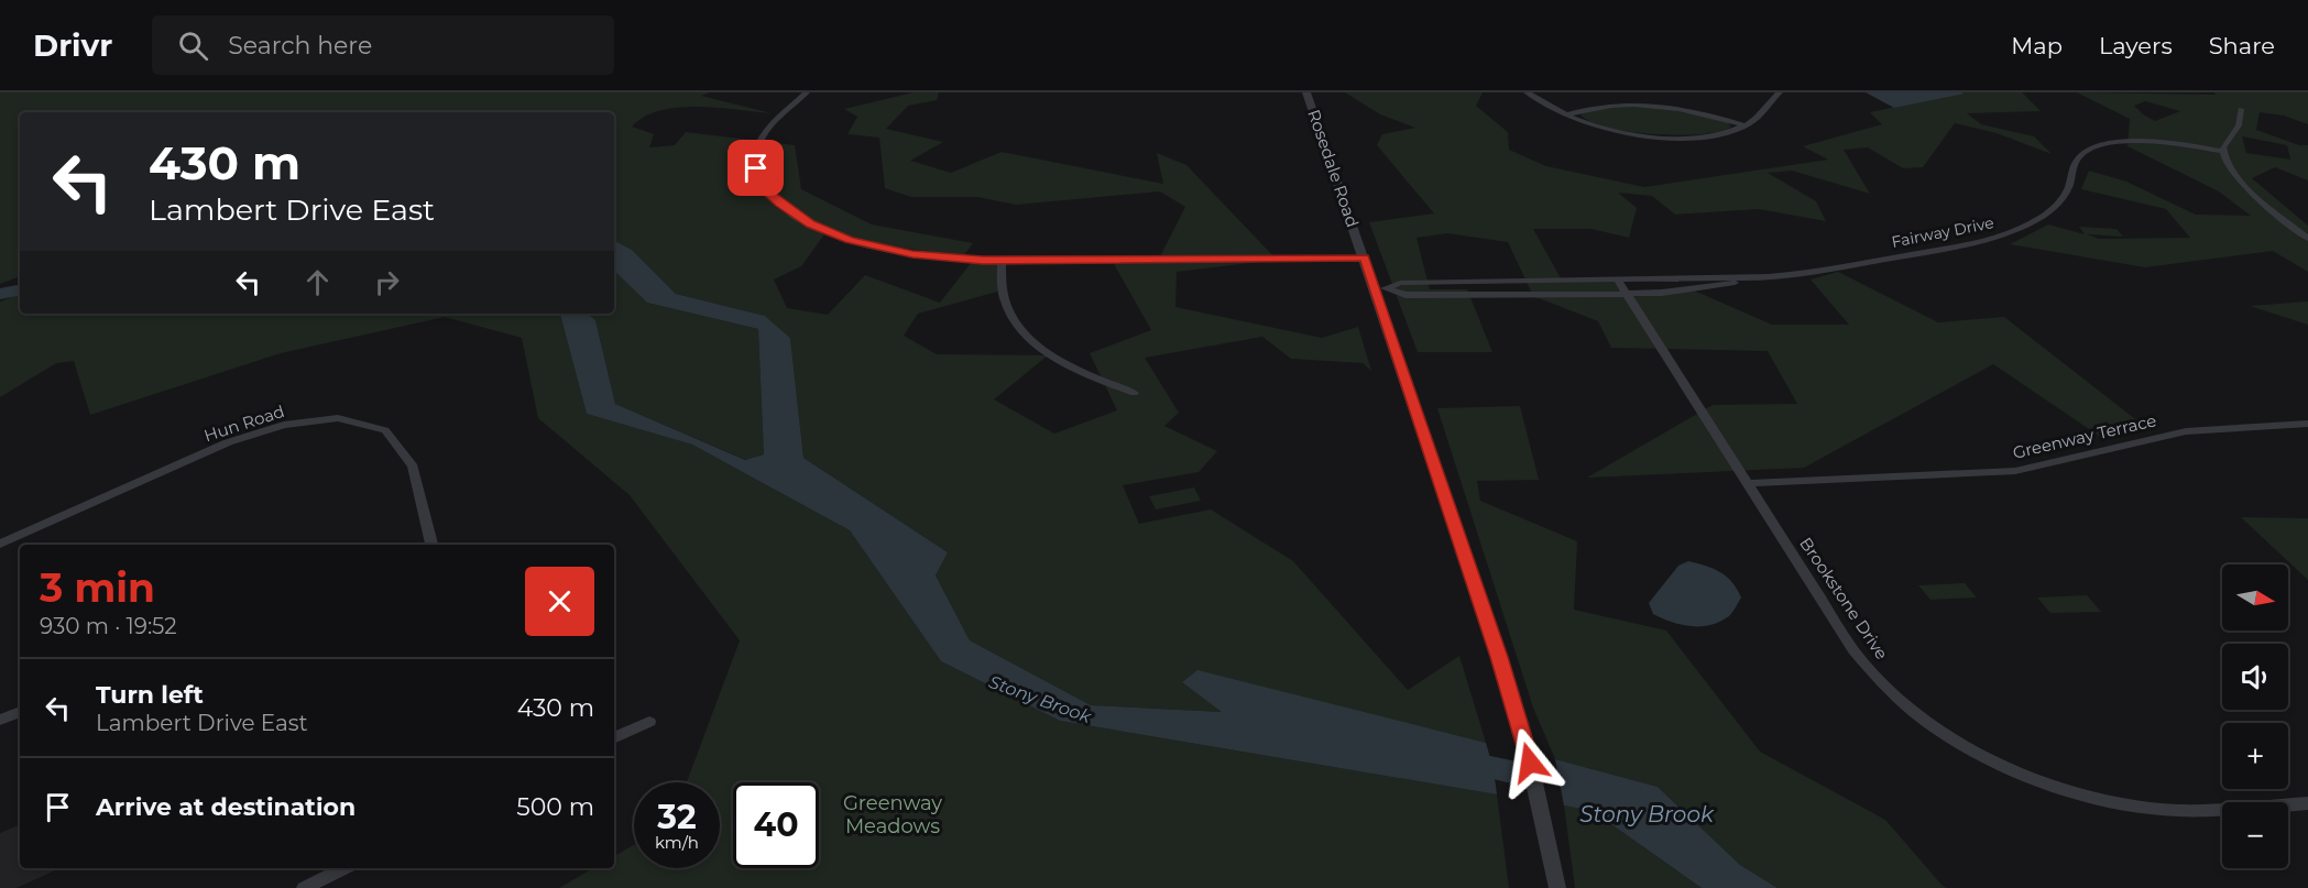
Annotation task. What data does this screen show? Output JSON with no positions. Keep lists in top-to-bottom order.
{
  "streets": {
    "street": [
      "Rosedale Road",
      "Fairway Drive",
      "Hun Road",
      "Greenway Terrace",
      "Brookstone Drive"
    ]
  },
  "crossings": [
    ["Rosedale Road", "Fairway Drive"],
    ["Fairway Drive", "Brookstone Drive"],
    ["Greenway Terrace", "Brookstone Drive"]
  ],
  "water": ["Stony Brook"],
  "parks": ["Greenway Meadows"],
  "north": "right",
  "page": {
    "header": "Drivr",
    "search": "Search here",
    "nav": ["Map", "Layers", "Share"],
    "turn": ["430 m", "Lambert Drive East"],
    "heading": ["3 min", "930 m · 19:52"],
    "map_buttons": ["+", "−"],
    "list": [
      {
        "name": "Turn left",
        "note": "Lambert Drive East",
        "value": "430 m"
      },
      {
        "name": "Arrive at destination",
        "value": "500 m"
      }
    ],
    "speed": "32 km/h",
    "limit": "40"
  }
}
